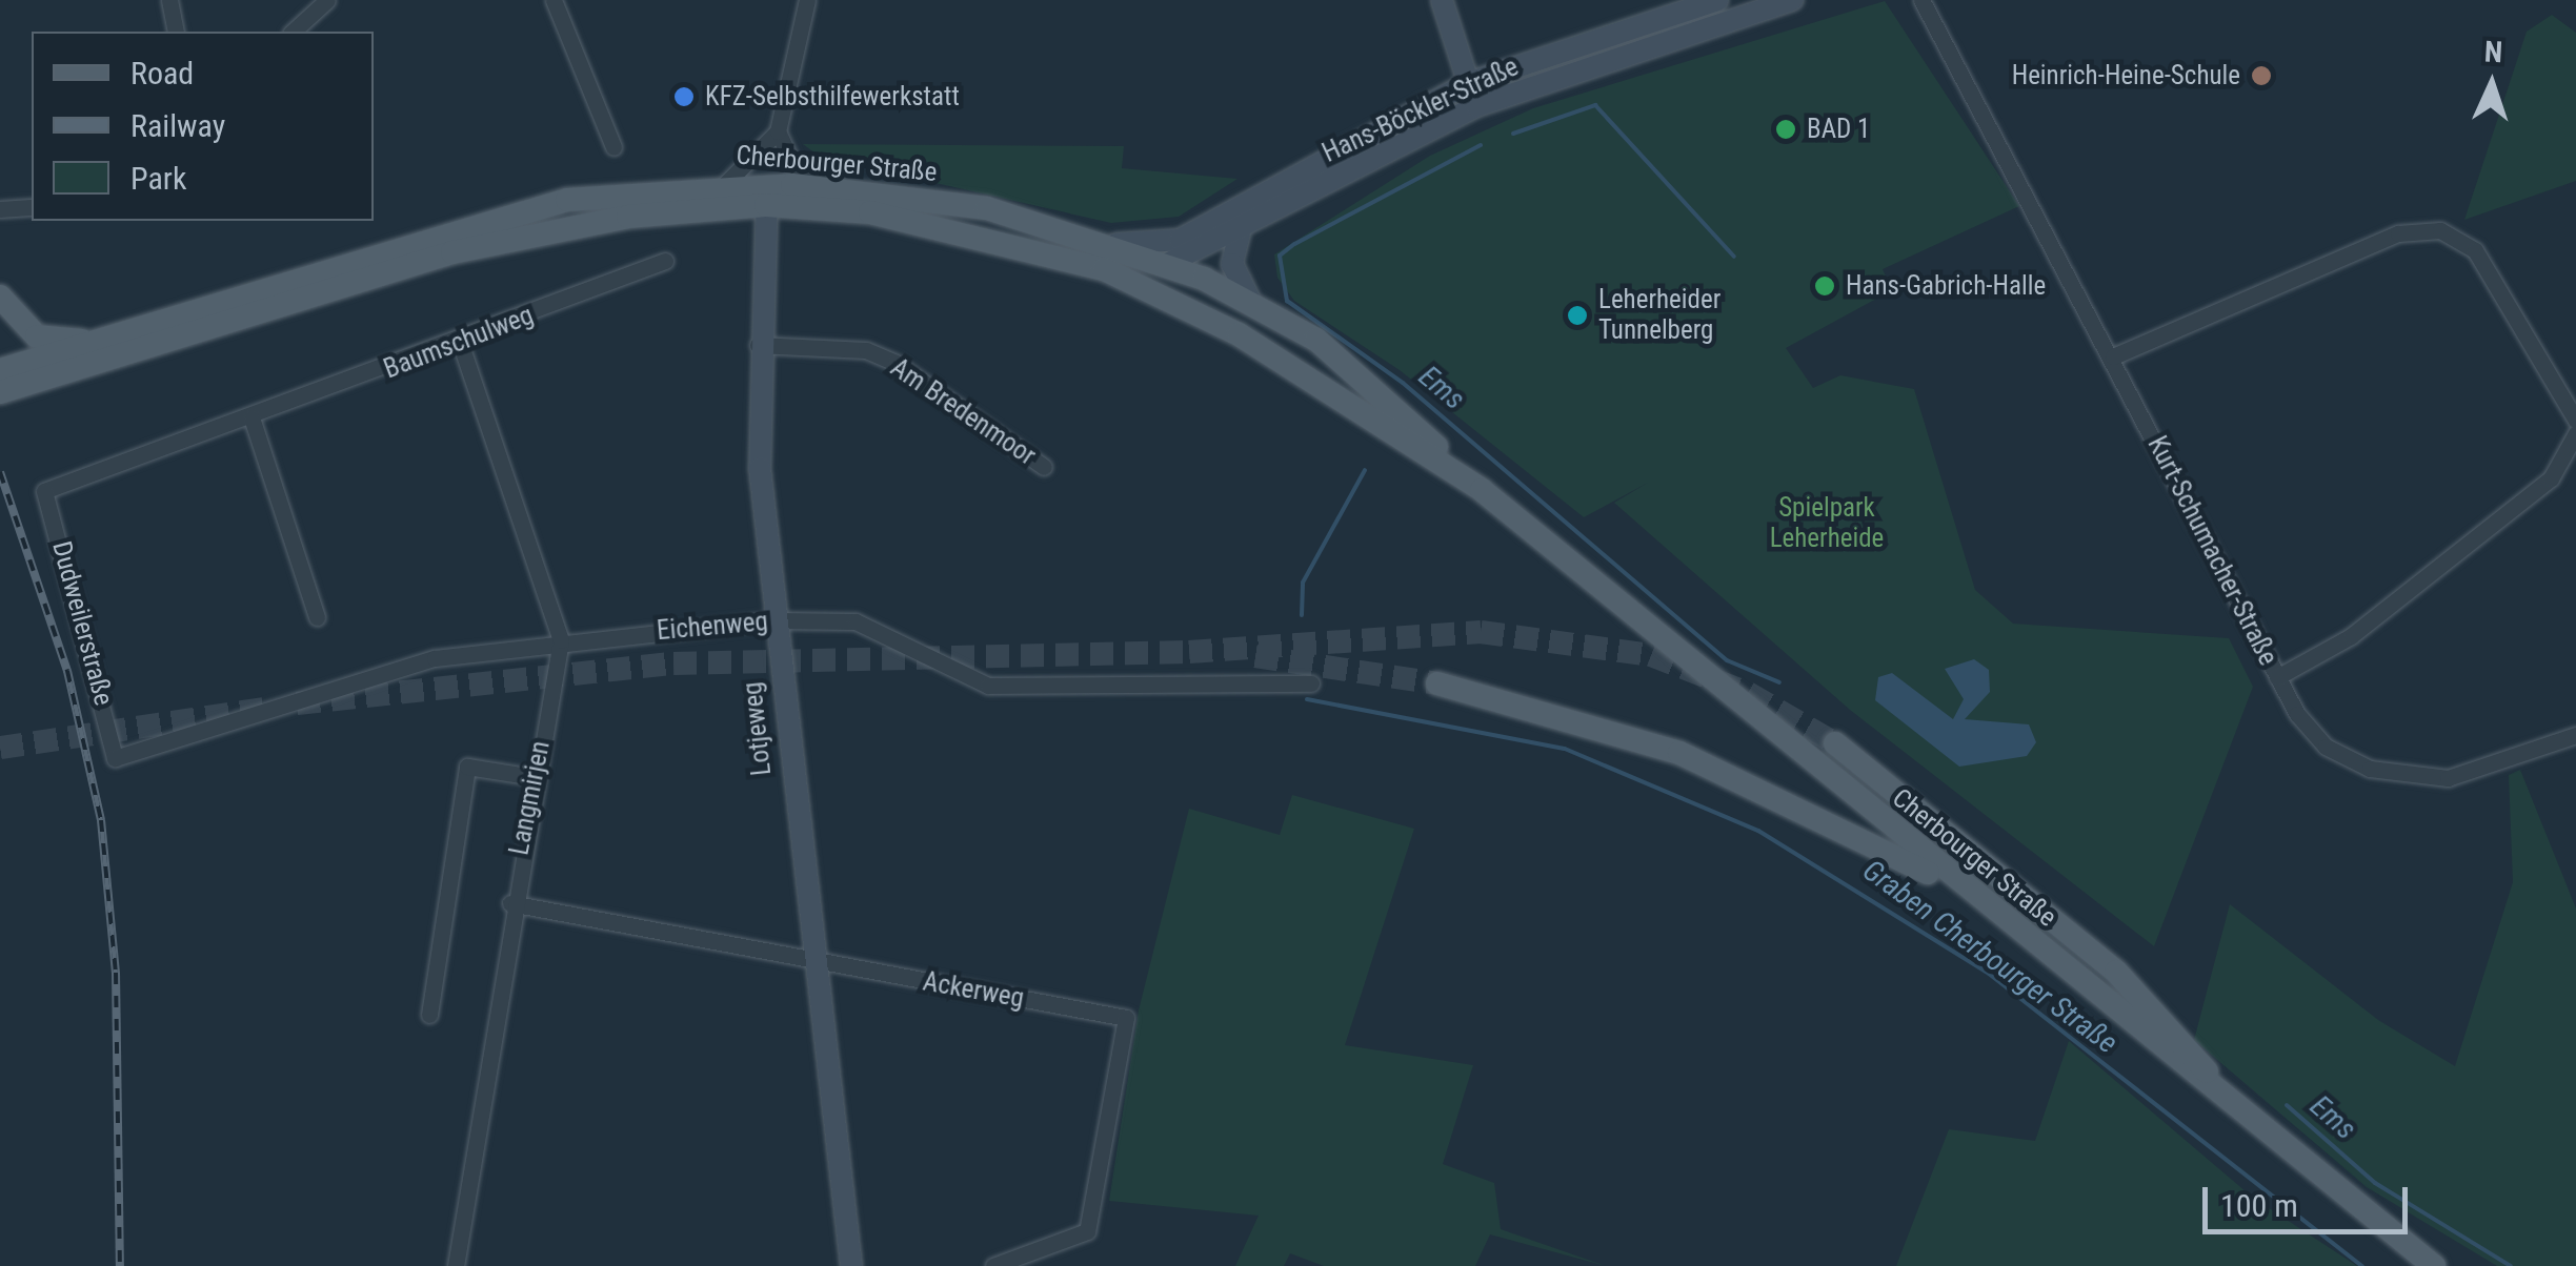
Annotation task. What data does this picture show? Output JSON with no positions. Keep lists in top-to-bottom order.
{
  "streets": {
    "main road": ["Cherbourger Straße"],
    "street": [
      "Hans-Böckler-Straße",
      "Baumschulweg",
      "Am Bredenmoor",
      "Kurt-Schumacher-Straße",
      "Dudweilerstraße",
      "Eichenweg",
      "Lotjeweg",
      "Langmirjen",
      "Ackerweg"
    ]
  },
  "crossings": [
    ["Hans-Böckler-Straße", "Cherbourger Straße"],
    ["Cherbourger Straße", "Lotjeweg"],
    ["Baumschulweg", "Dudweilerstraße"],
    ["Baumschulweg", "Langmirjen"],
    ["Am Bredenmoor", "Lotjeweg"],
    ["Dudweilerstraße", "Eichenweg"],
    ["Eichenweg", "Lotjeweg"],
    ["Eichenweg", "Langmirjen"],
    ["Lotjeweg", "Ackerweg"],
    ["Langmirjen", "Ackerweg"]
  ],
  "water": ["Ems", "Graben Cherbourger Straße"],
  "parks": ["Spielpark Leherheide"],
  "places": [
    "Heinrich-Heine-Schule",
    "KFZ-Selbsthilfewerkstatt",
    "BAD 1",
    "Hans-Gabrich-Halle",
    "Leherheider Tunnelberg"
  ],
  "legend": ["Road", "Railway", "Park"],
  "scale_bar": "100 m",
  "north": "top"
}
